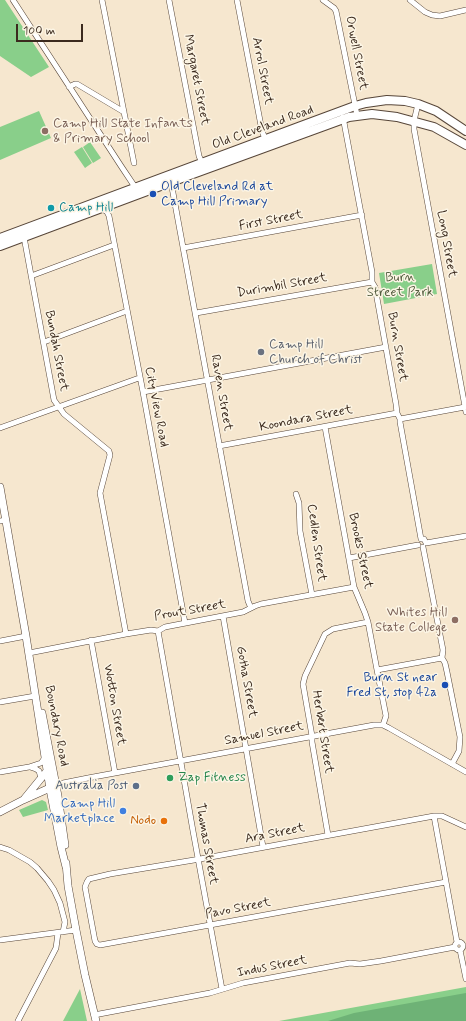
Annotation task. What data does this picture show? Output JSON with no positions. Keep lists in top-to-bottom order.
{
  "streets": {
    "highway": ["Old Cleveland Road"],
    "main road": ["Boundary Road"],
    "street": [
      "Orwell Street",
      "Arrol Street",
      "Margaret Street",
      "First Street",
      "Long Street",
      "Durimbil Street",
      "Burn Street",
      "Bundah Street",
      "Raven Street",
      "City View Road",
      "Koondara Street",
      "Cedlen Street",
      "Brooks Street",
      "Prout Street",
      "Gotha Street",
      "Wotton Street",
      "Herbert Street",
      "Samuel Street",
      "Ara Street",
      "Thomas Street",
      "Pavo Street",
      "Indus Street"
    ]
  },
  "crossings": [
    ["Orwell Street", "Old Cleveland Road"],
    ["Arrol Street", "Old Cleveland Road"],
    ["Margaret Street", "Old Cleveland Road"],
    ["Old Cleveland Road", "Long Street"],
    ["Old Cleveland Road", "Burn Street"],
    ["Old Cleveland Road", "Bundah Street"],
    ["Old Cleveland Road", "Raven Street"],
    ["Old Cleveland Road", "City View Road"],
    ["First Street", "Burn Street"],
    ["First Street", "Raven Street"],
    ["Durimbil Street", "Burn Street"],
    ["Durimbil Street", "Raven Street"],
    ["Burn Street", "Koondara Street"],
    ["Bundah Street", "Prout Street"],
    ["Raven Street", "Koondara Street"],
    ["Raven Street", "Prout Street"],
    ["City View Road", "Prout Street"],
    ["Koondara Street", "Brooks Street"],
    ["Cedlen Street", "Prout Street"],
    ["Brooks Street", "Prout Street"],
    ["Brooks Street", "Herbert Street"],
    ["Brooks Street", "Samuel Street"],
    ["Prout Street", "Gotha Street"],
    ["Prout Street", "Wotton Street"],
    ["Prout Street", "Boundary Road"],
    ["Prout Street", "Thomas Street"],
    ["Gotha Street", "Samuel Street"],
    ["Gotha Street", "Ara Street"],
    ["Wotton Street", "Samuel Street"],
    ["Boundary Road", "Samuel Street"],
    ["Boundary Road", "Indus Street"],
    ["Herbert Street", "Samuel Street"],
    ["Herbert Street", "Ara Street"],
    ["Samuel Street", "Thomas Street"],
    ["Ara Street", "Thomas Street"],
    ["Ara Street", "Pavo Street"],
    ["Thomas Street", "Pavo Street"],
    ["Thomas Street", "Indus Street"]
  ],
  "parks": ["Burn Street Park"],
  "places": [
    "Camp Hill State Infants & Primary School",
    "Old Cleveland Rd at Camp Hill Primary",
    "Camp Hill",
    "Camp Hill Church of Christ",
    "Whites Hill State College",
    "Burn St near Fred St, stop 42a",
    "Zap Fitness",
    "Australia Post",
    "Camp Hill Marketplace",
    "Nodo"
  ],
  "scale_bar": "100 m"
}
